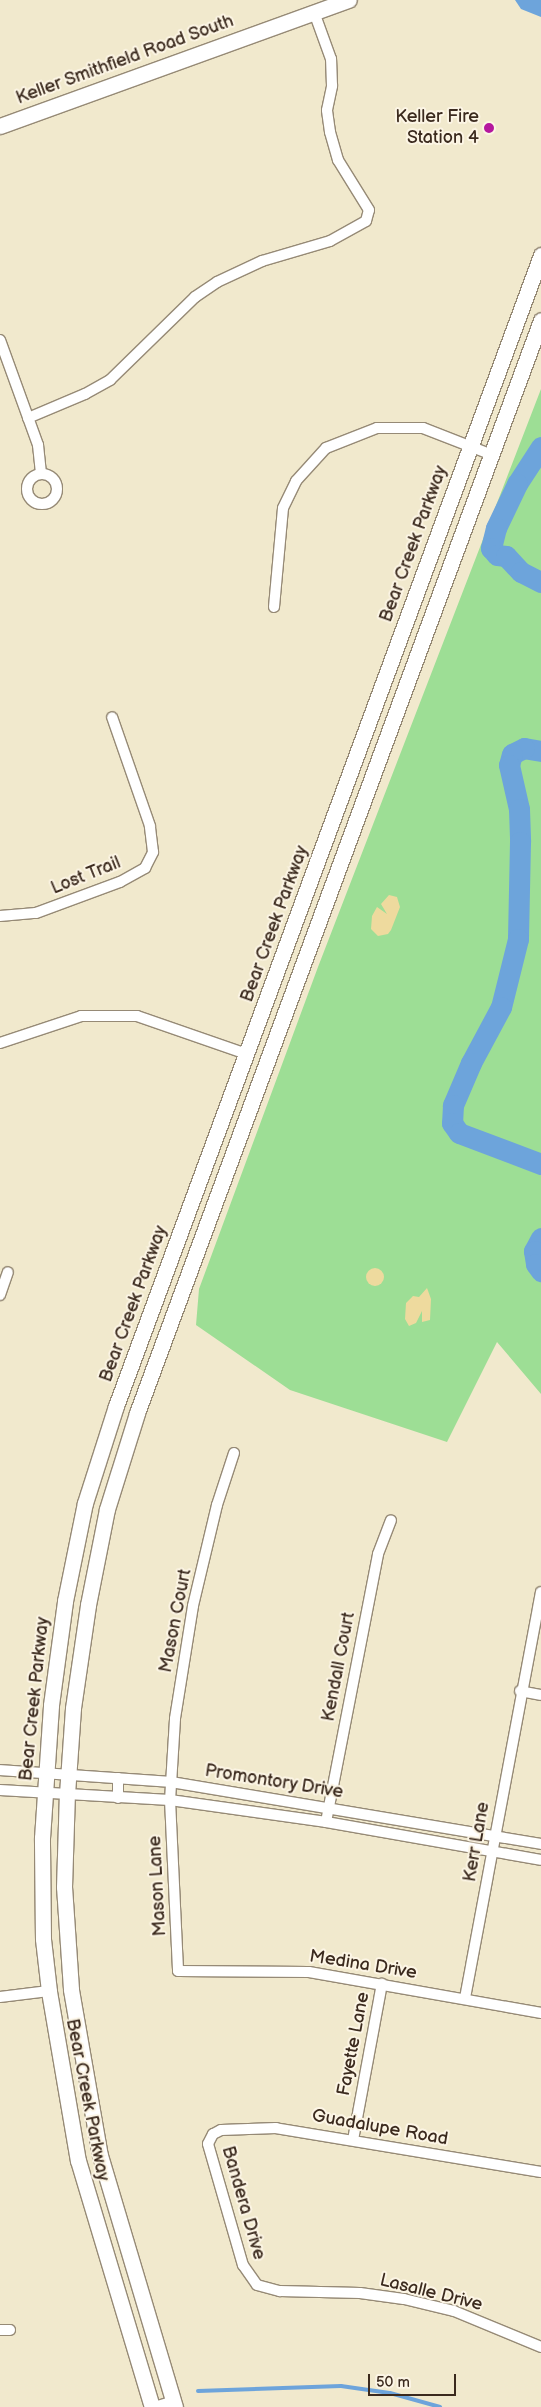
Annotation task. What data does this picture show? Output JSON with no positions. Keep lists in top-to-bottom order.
{
  "streets": {
    "main road": ["Keller Smithfield Road South", "Bear Creek Parkway"],
    "street": [
      "Lost Trail",
      "Mason Court",
      "Kendall Court",
      "Promontory Drive",
      "Kerr Lane",
      "Mason Lane",
      "Medina Drive",
      "Fayette Lane",
      "Guadalupe Road",
      "Bandera Drive",
      "Lasalle Drive"
    ]
  },
  "crossings": [
    ["Bear Creek Parkway", "Promontory Drive"],
    ["Mason Court", "Promontory Drive"],
    ["Mason Court", "Mason Lane"],
    ["Kendall Court", "Promontory Drive"],
    ["Promontory Drive", "Kerr Lane"],
    ["Promontory Drive", "Mason Lane"],
    ["Kerr Lane", "Medina Drive"],
    ["Mason Lane", "Medina Drive"],
    ["Medina Drive", "Fayette Lane"],
    ["Fayette Lane", "Guadalupe Road"],
    ["Guadalupe Road", "Bandera Drive"],
    ["Bandera Drive", "Lasalle Drive"]
  ],
  "places": ["Keller Fire Station 4"],
  "scale_bar": "50 m"
}
